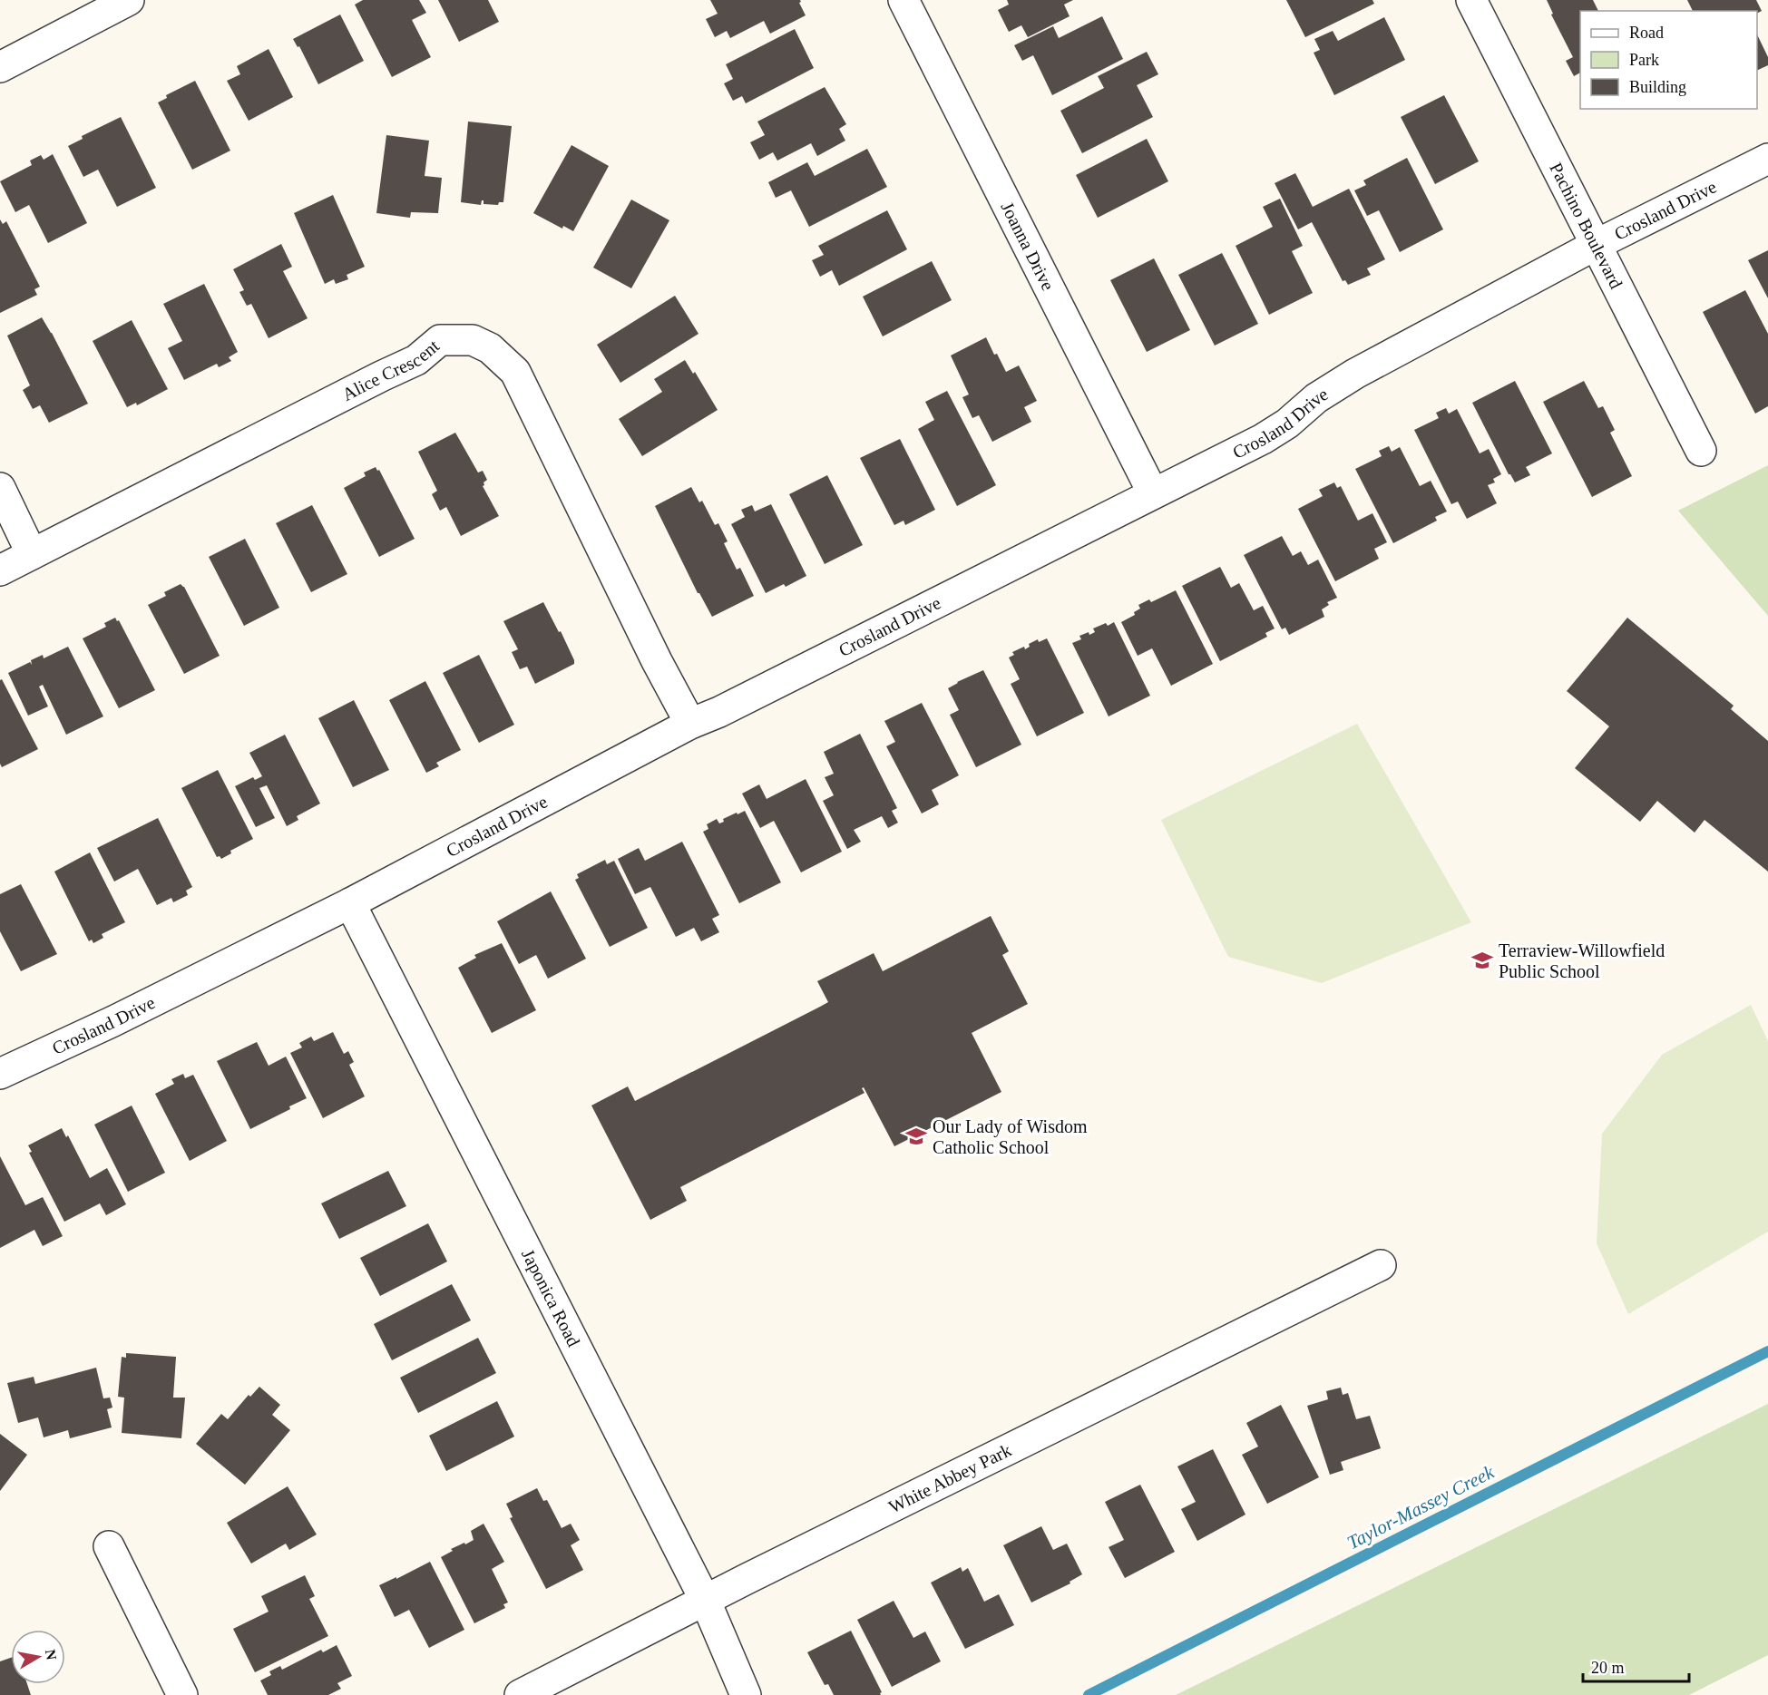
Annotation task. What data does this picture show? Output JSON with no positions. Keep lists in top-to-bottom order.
{
  "streets": {
    "street": [
      "Crosland Drive",
      "Pachino Boulevard",
      "Joanna Drive",
      "Alice Crescent",
      "Japonica Road",
      "White Abbey Park"
    ]
  },
  "crossings": [
    ["Crosland Drive", "Pachino Boulevard"],
    ["Crosland Drive", "Joanna Drive"],
    ["Crosland Drive", "Alice Crescent"],
    ["Crosland Drive", "Japonica Road"],
    ["Japonica Road", "White Abbey Park"]
  ],
  "water": ["Taylor-Massey Creek"],
  "places": {
    "school or university": ["Terraview-Willowfield Public School", "Our Lady of Wisdom Catholic School"]
  },
  "legend": ["Road", "Park", "Building"],
  "scale_bar": "20 m",
  "north": "right"
}
